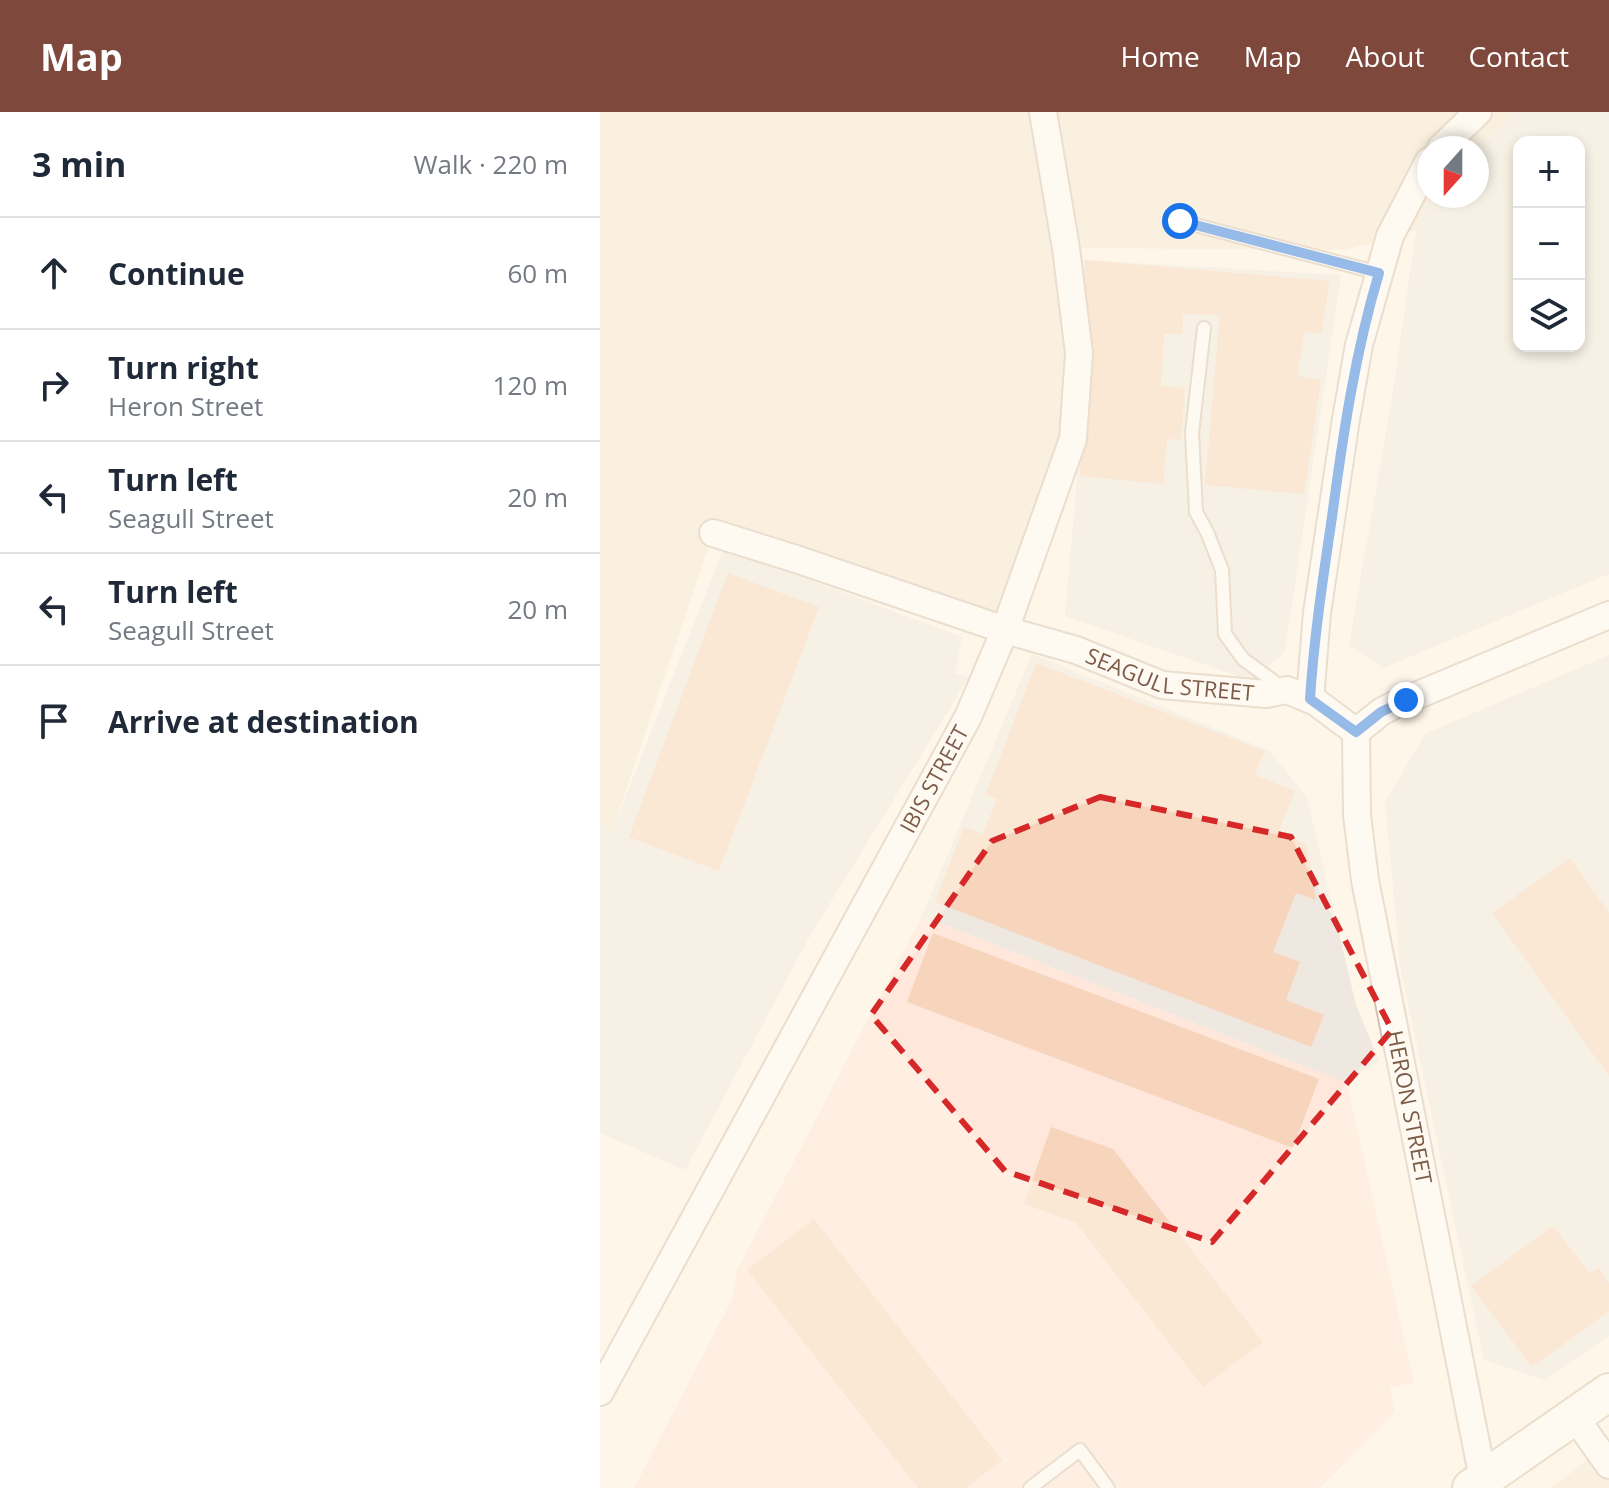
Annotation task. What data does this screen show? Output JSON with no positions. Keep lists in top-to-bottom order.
{
  "streets": {
    "street": ["SEAGULL STREET", "IBIS STREET", "HERON STREET"]
  },
  "crossings": [
    ["SEAGULL STREET", "IBIS STREET"]
  ],
  "north": "bottom",
  "page": {
    "header": "Map",
    "nav": [
      "Home",
      "Map",
      "About",
      "Contact"
    ],
    "heading": ["3 min", "Walk · 220 m"],
    "map_buttons": ["+", "−"],
    "list": [
      ["Continue", "60 m"],
      ["Turn right", "Heron Street", "120 m"],
      ["Turn left", "Seagull Street", "20 m"],
      ["Turn left", "Seagull Street", "20 m"],
      "Arrive at destination"
    ]
  }
}
